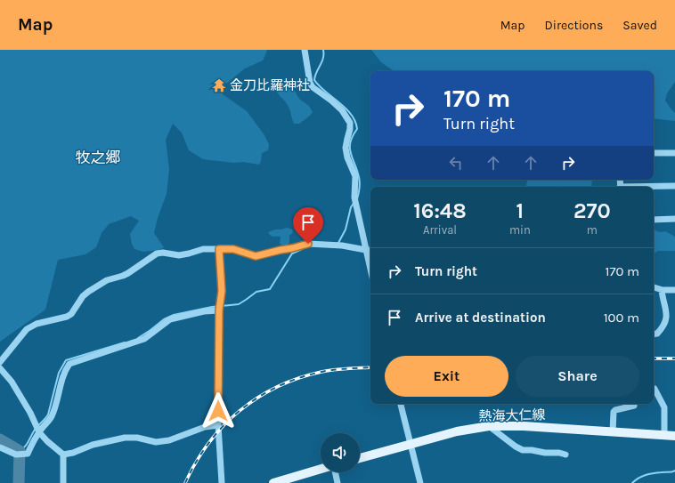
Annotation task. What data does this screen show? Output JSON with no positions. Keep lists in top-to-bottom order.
{
  "streets": {
    "main road": ["熱海大仁線"]
  },
  "districts": ["牧之郷"],
  "places": {
    "temple": ["金刀比羅神社"]
  },
  "page": {
    "header": "Map",
    "nav": ["Map", "Directions", "Saved"],
    "turn": ["170 m", "Turn right"],
    "eta": [
      "16:48",
      "Arrival",
      "1",
      "min",
      "270",
      "m"
    ],
    "list": [
      {
        "name": "Turn right",
        "value": "170 m"
      },
      {
        "name": "Arrive at destination",
        "value": "100 m"
      }
    ],
    "buttons": ["Exit", "Share"]
  }
}
